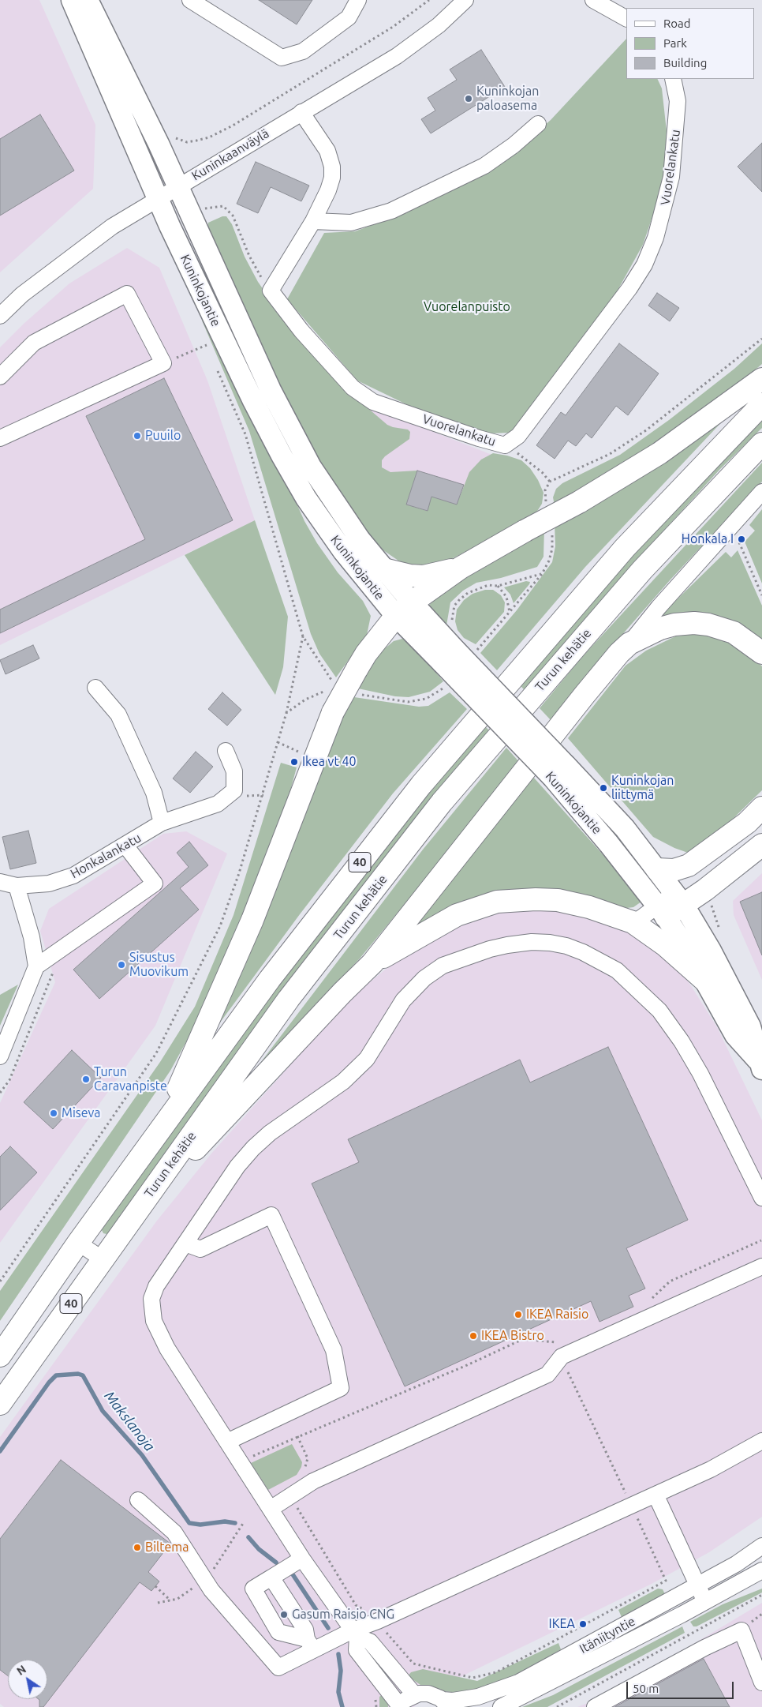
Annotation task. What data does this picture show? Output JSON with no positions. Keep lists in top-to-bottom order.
{
  "streets": {
    "highway": ["Turun kehätie", "40"],
    "main road": ["Kuninkojantie"],
    "street": [
      "Kuninkaanväylä",
      "Vuorelankatu",
      "Honkalankatu",
      "Itäniityntie"
    ]
  },
  "crossings": [
    ["Kuninkaanväylä", "Kuninkojantie"]
  ],
  "water": ["Makslanoja"],
  "parks": ["Vuorelanpuisto"],
  "places": [
    "Kuninkojan paloasema",
    "Puuilo",
    "Honkala I",
    "Ikea vt 40",
    "Kuninkojan liittymä",
    "Sisustus Muovikum",
    "Turun Caravanpiste",
    "Miseva",
    "IKEA Raisio",
    "IKEA Bistro",
    "Biltema",
    "Gasum Raisio CNG",
    "IKEA"
  ],
  "legend": ["Road", "Park", "Building"],
  "scale_bar": "50 m",
  "north": "top left"
}
